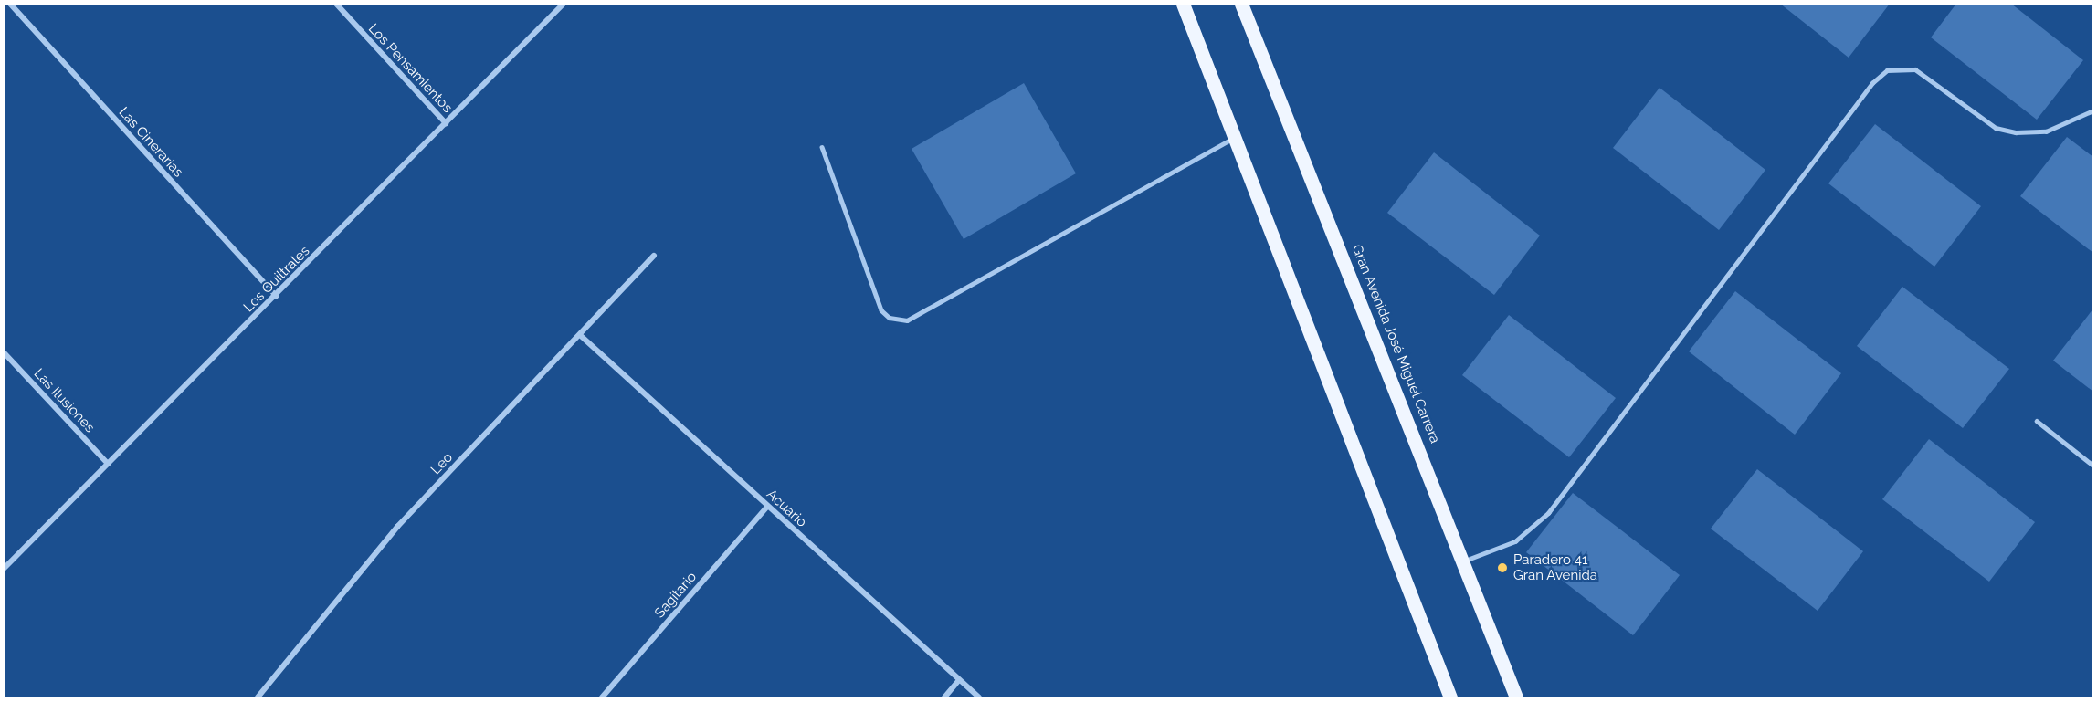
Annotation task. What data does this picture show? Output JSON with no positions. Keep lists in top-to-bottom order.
{
  "streets": {
    "main road": ["Gran Avenida José Miguel Carrera"],
    "street": [
      "Los Pensamientos",
      "Las Cinerarias",
      "Los Quiltrales",
      "Las Ilusiones",
      "Leo",
      "Acuario",
      "Sagitario"
    ]
  },
  "crossings": [
    ["Los Pensamientos", "Los Quiltrales"],
    ["Las Cinerarias", "Los Quiltrales"],
    ["Los Quiltrales", "Las Ilusiones"],
    ["Leo", "Acuario"],
    ["Acuario", "Sagitario"]
  ],
  "places": ["Paradero 41 Gran Avenida"]
}
